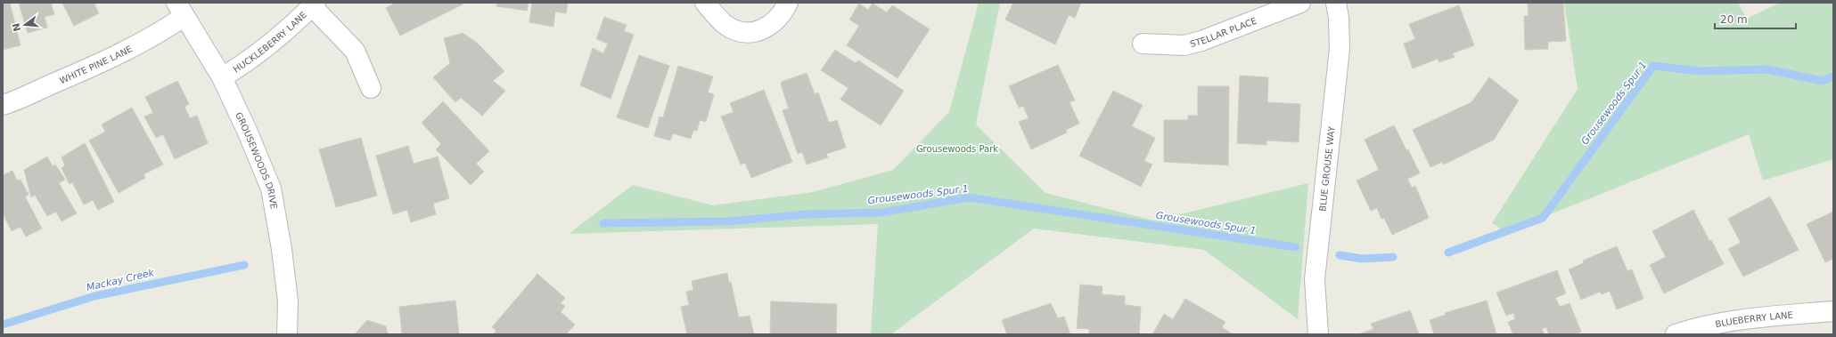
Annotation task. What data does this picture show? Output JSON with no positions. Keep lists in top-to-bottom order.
{
  "streets": {
    "street": [
      "STELLAR PLACE",
      "HUCKLEBERRY LANE",
      "WHITE PINE LANE",
      "GROUSEWOODS DRIVE",
      "BLUE GROUSE WAY",
      "BLUEBERRY LANE"
    ]
  },
  "crossings": [
    ["HUCKLEBERRY LANE", "GROUSEWOODS DRIVE"],
    ["WHITE PINE LANE", "GROUSEWOODS DRIVE"]
  ],
  "water": ["Grousewoods Spur 1", "Mackay Creek"],
  "parks": ["Grousewoods Park"],
  "scale_bar": "20 m",
  "north": "left"
}
